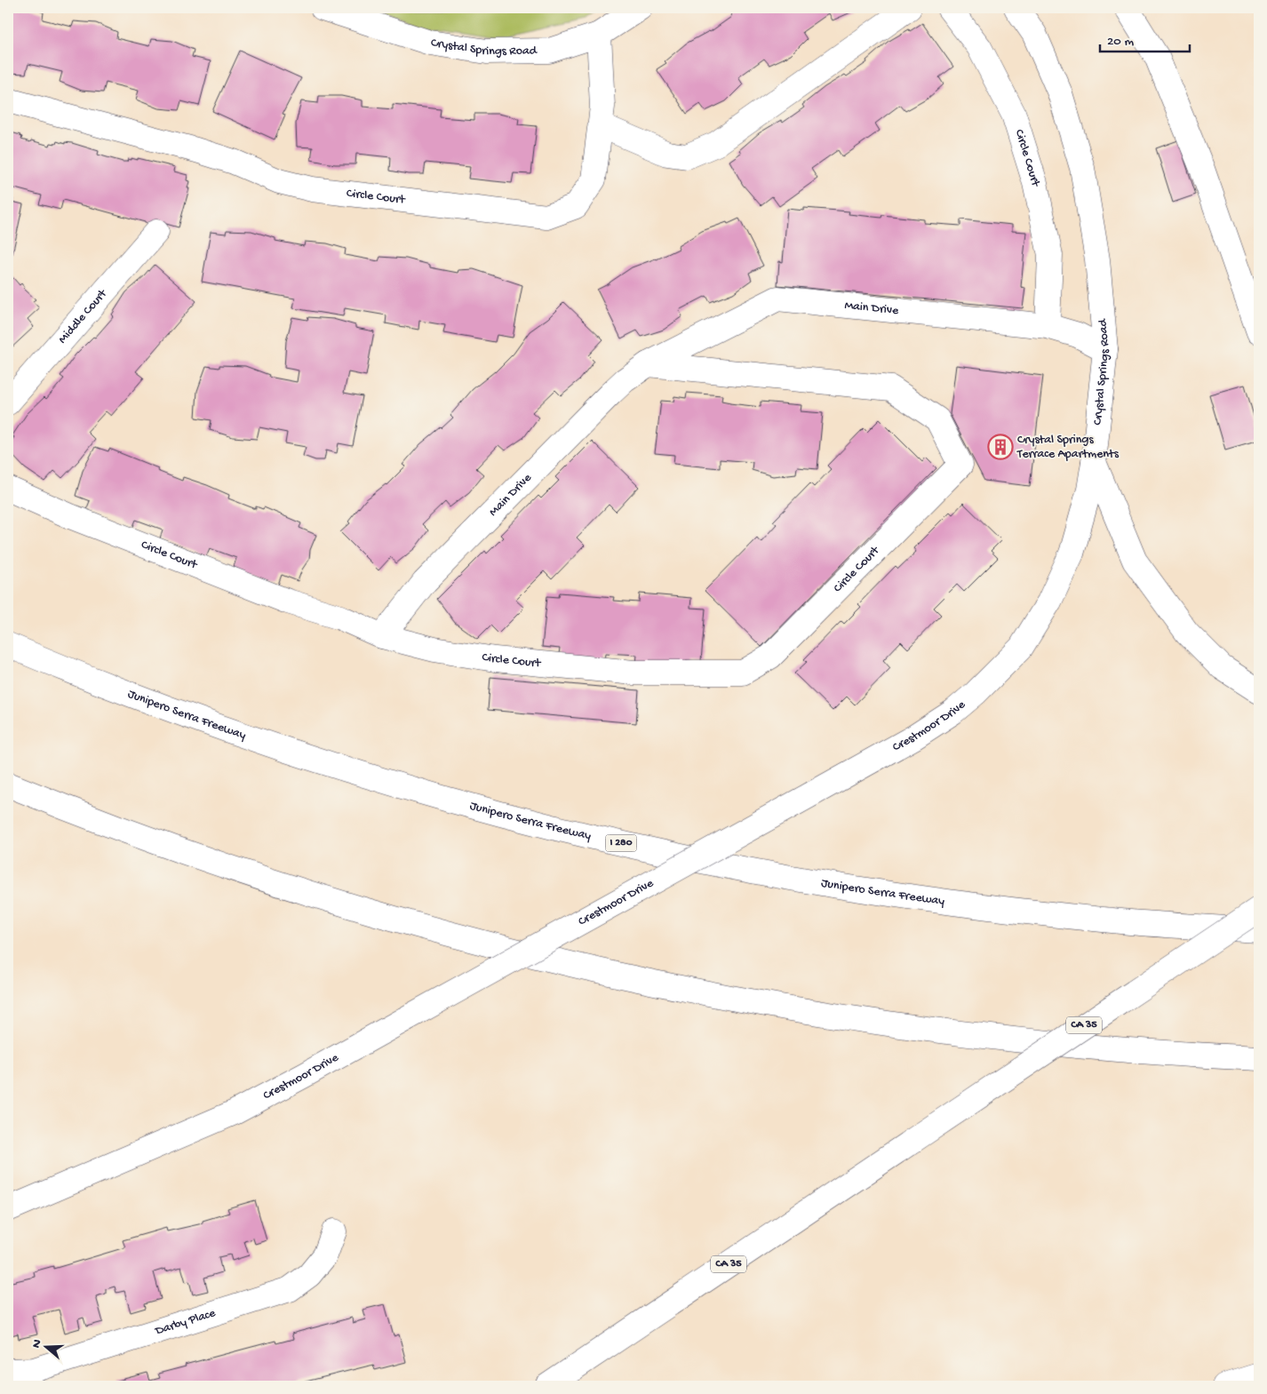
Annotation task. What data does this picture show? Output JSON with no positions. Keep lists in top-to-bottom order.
{
  "streets": {
    "main road": [
      "Crystal Springs Road",
      "Circle Court",
      "Main Drive",
      "Middle Court",
      "Junipero Serra Freeway",
      "Crestmoor Drive",
      "I 280",
      "CA 35",
      "Darby Place"
    ]
  },
  "crossings": [
    ["Crystal Springs Road", "Circle Court"],
    ["Crystal Springs Road", "Main Drive"],
    ["Crystal Springs Road", "Crestmoor Drive"],
    ["Circle Court", "Main Drive"]
  ],
  "places": {
    "building": ["Crystal Springs Terrace Apartments"]
  },
  "scale_bar": "20 m",
  "north": "left"
}
